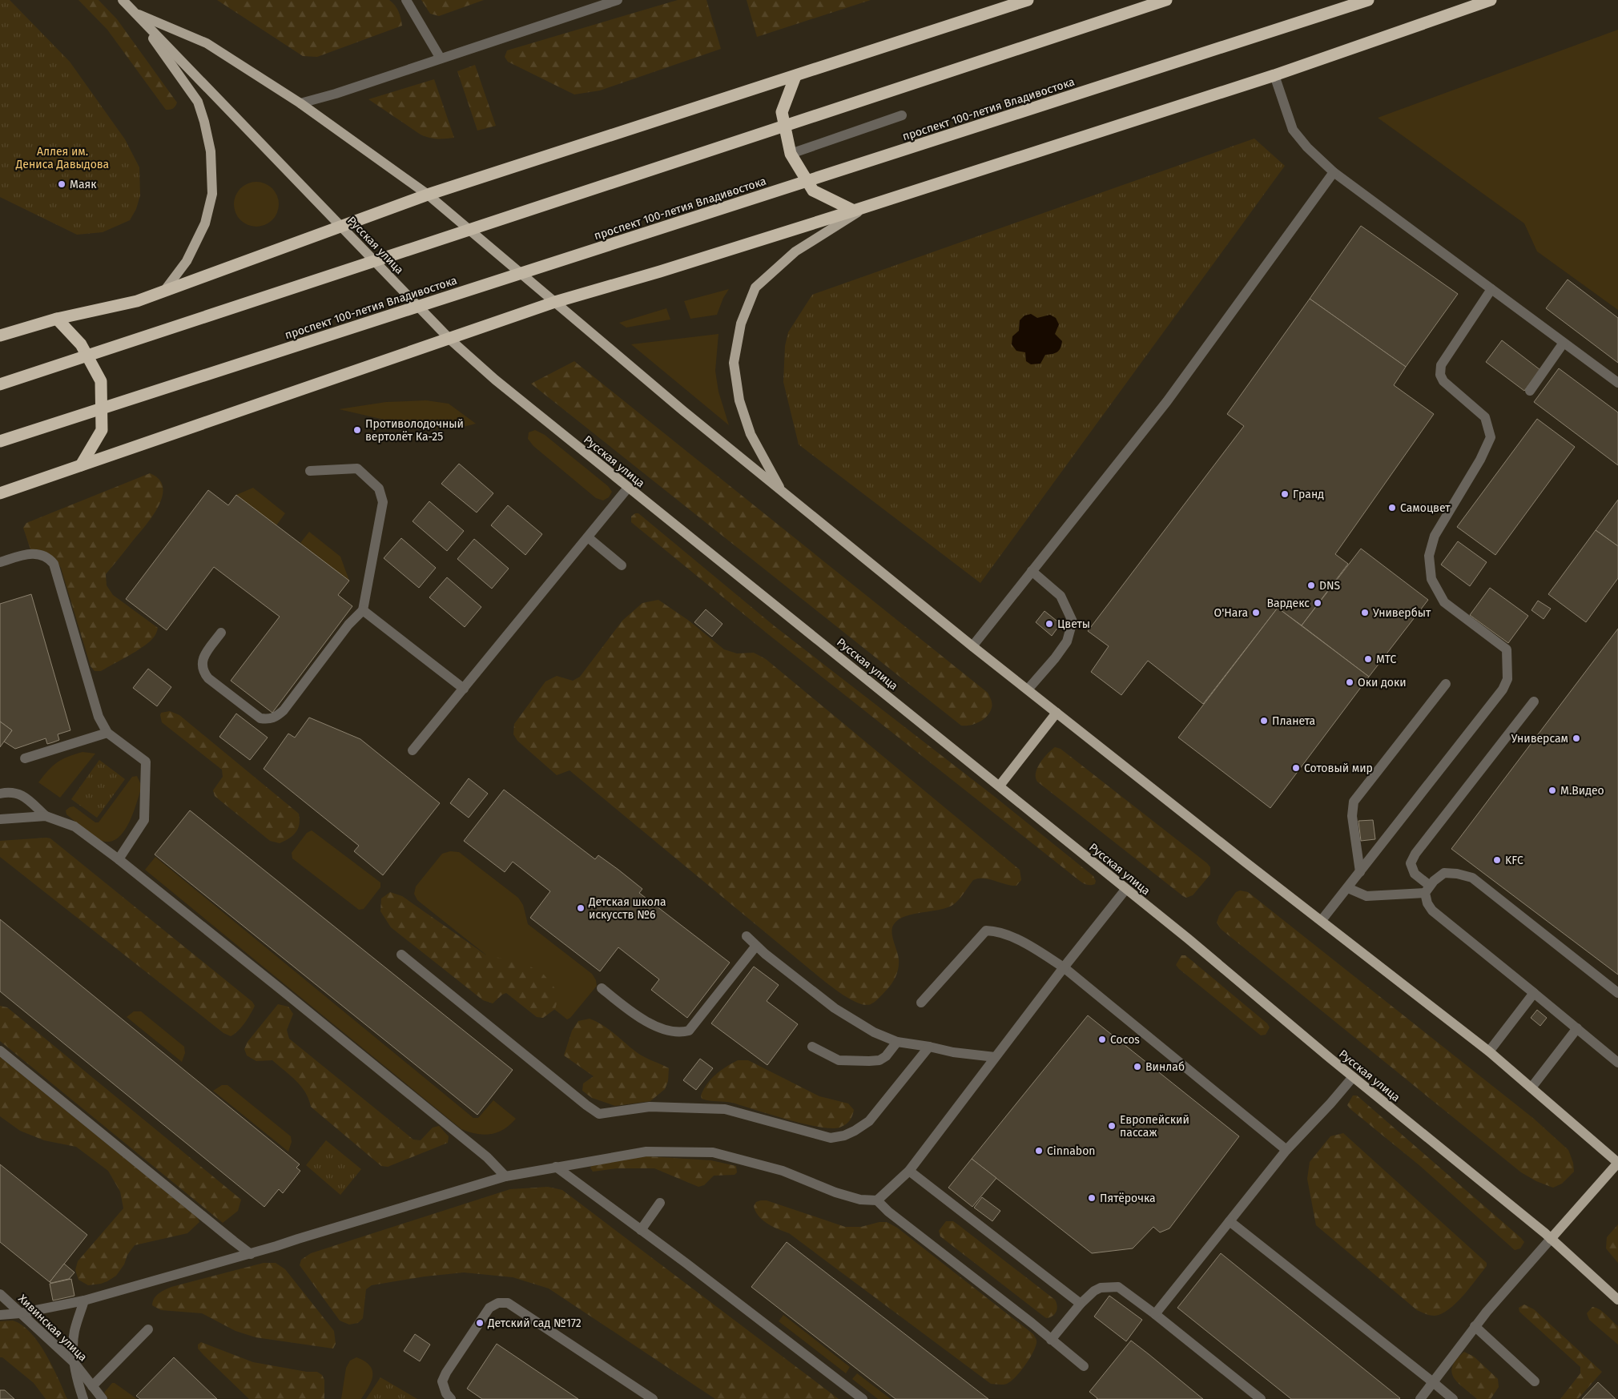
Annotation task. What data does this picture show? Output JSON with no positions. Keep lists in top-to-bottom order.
{
  "streets": {
    "highway": ["проспект 100-летия Владивостока"],
    "main road": ["Русская улица"],
    "street": ["Хивинская улица"]
  },
  "parks": ["Аллея им. Дениса Давыдова"],
  "places": [
    "Маяк",
    "Противолодочный вертолёт Ка-25",
    "Гранд",
    "Самоцвет",
    "DNS",
    "Вардекс",
    "O'Hara",
    "Универбыт",
    "Цветы",
    "МТС",
    "Оки доки",
    "Планета",
    "Универсам",
    "Сотовый мир",
    "М.Видео",
    "KFC",
    "Детская школа искусств №6",
    "Cocos",
    "Винлаб",
    "Европейский пассаж",
    "Cinnabon",
    "Пятёрочка",
    "Детский сад №172"
  ]
}
